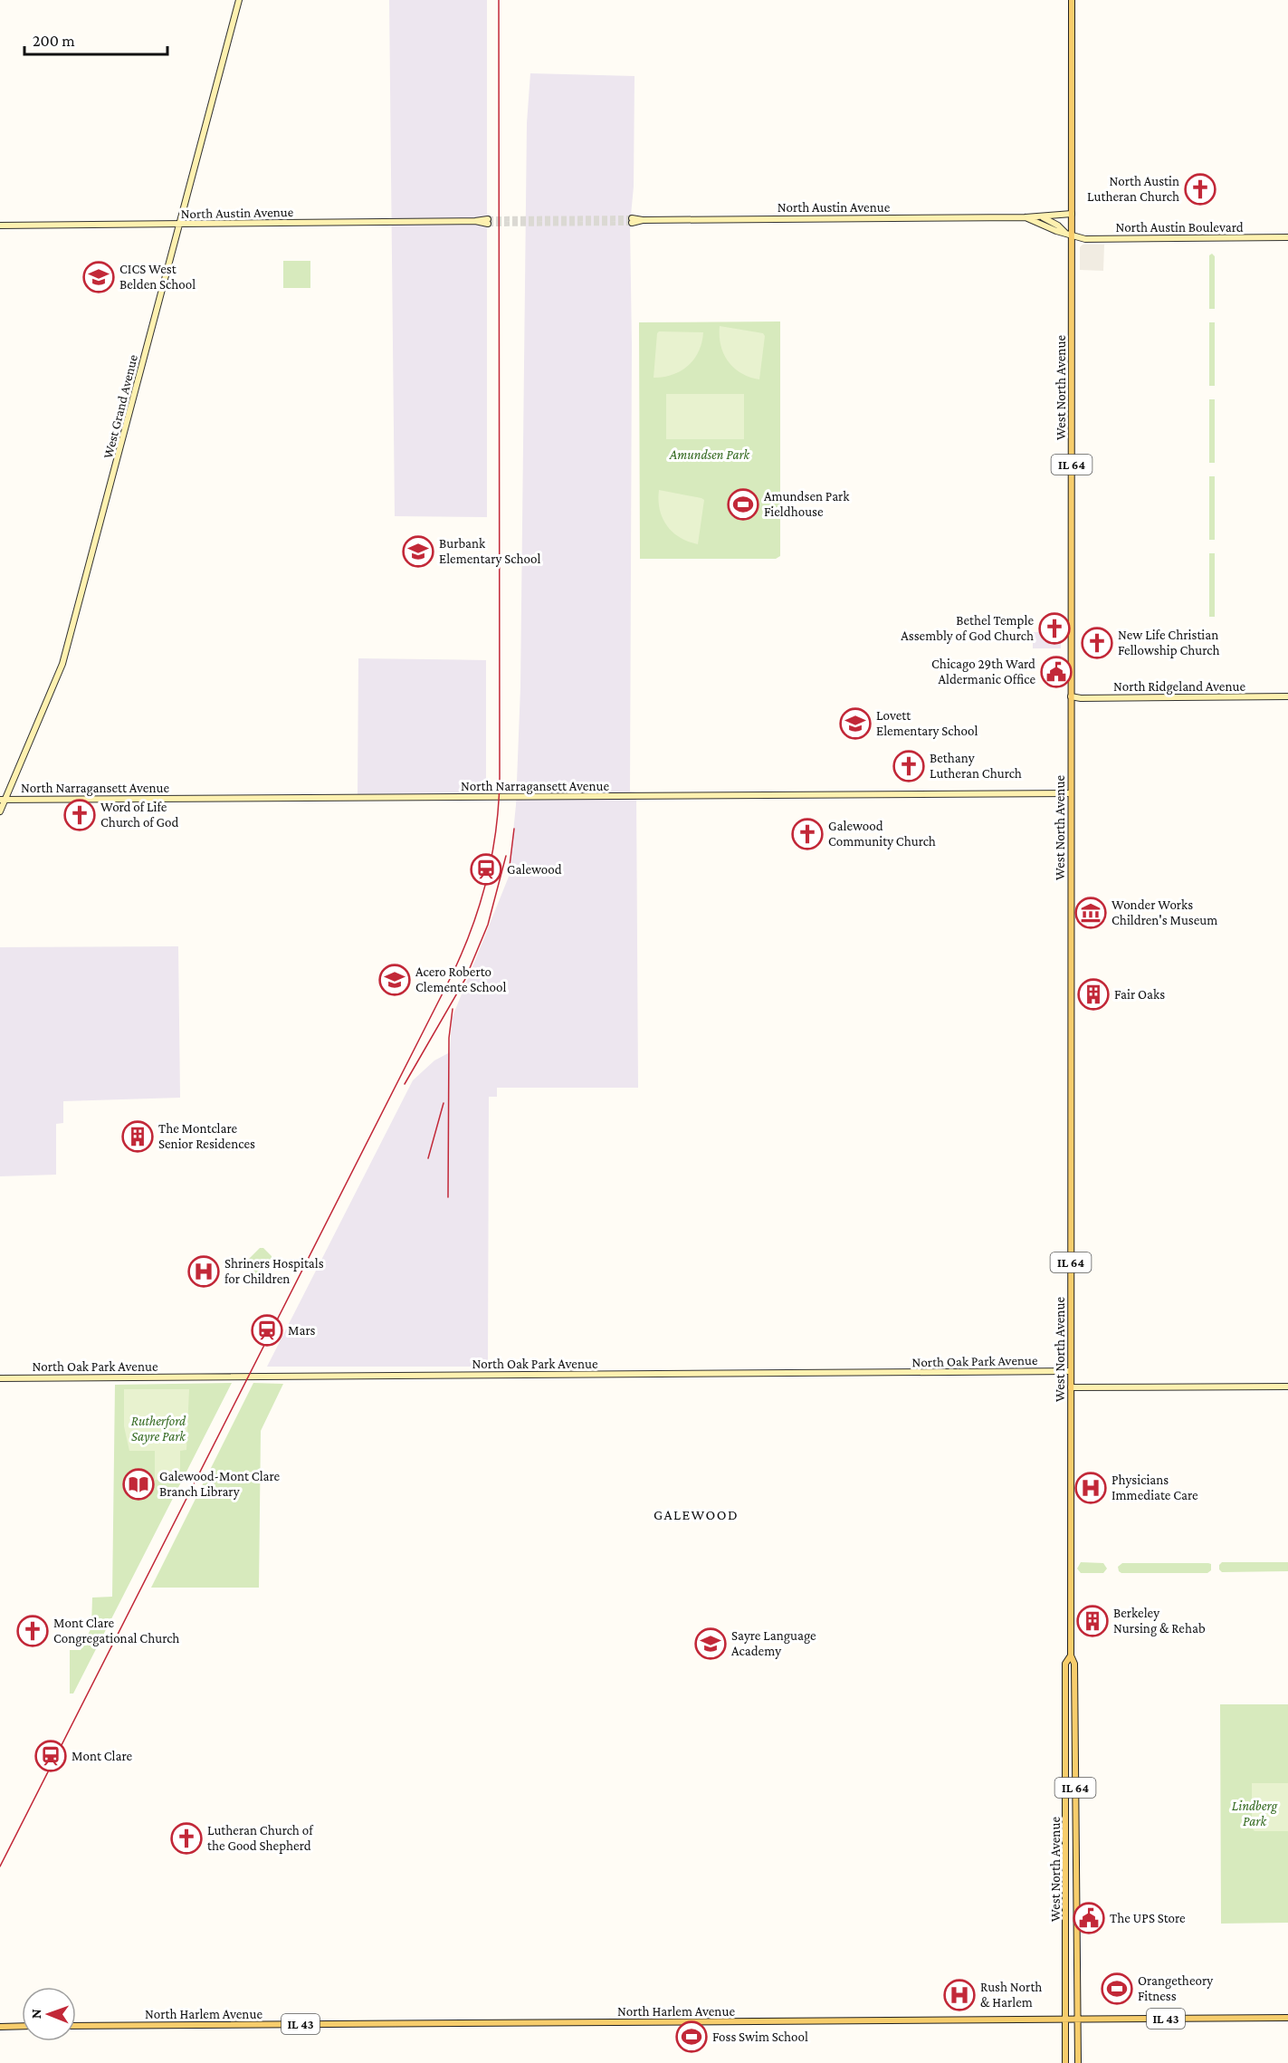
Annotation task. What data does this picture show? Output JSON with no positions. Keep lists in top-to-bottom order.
{
  "streets": {
    "main road": [
      "West North Avenue",
      "IL 64",
      "North Harlem Avenue",
      "IL 43"
    ],
    "street": [
      "North Austin Avenue",
      "North Austin Boulevard",
      "West Grand Avenue",
      "North Ridgeland Avenue",
      "North Narragansett Avenue",
      "North Oak Park Avenue"
    ]
  },
  "crossings": [
    ["North Austin Avenue", "North Austin Boulevard"],
    ["North Austin Avenue", "West North Avenue"],
    ["North Austin Avenue", "West Grand Avenue"],
    ["North Austin Boulevard", "West North Avenue"],
    ["West North Avenue", "IL 64"],
    ["West North Avenue", "North Ridgeland Avenue"],
    ["West North Avenue", "North Narragansett Avenue"],
    ["West North Avenue", "North Oak Park Avenue"],
    ["West North Avenue", "North Harlem Avenue"],
    ["West Grand Avenue", "North Narragansett Avenue"],
    ["IL 64", "North Harlem Avenue"]
  ],
  "districts": ["GALEWOOD"],
  "parks": ["Amundsen Park", "Rutherford Sayre Park", "Lindberg Park"],
  "places": {
    "church": [
      "North Austin Lutheran Church",
      "Bethel Temple Assembly of God Church",
      "New Life Christian Fellowship Church",
      "Bethany Lutheran Church",
      "Word of Life Church of God",
      "Galewood Community Church",
      "Mont Clare Congregational Church",
      "Lutheran Church of the Good Shepherd"
    ],
    "school or university": [
      "CICS West Belden School",
      "Burbank Elementary School",
      "Lovett Elementary School",
      "Acero Roberto Clemente School",
      "Sayre Language Academy"
    ],
    "sports": ["Amundsen Park Fieldhouse", "Orangetheory Fitness", "Foss Swim School"],
    "public building": ["Chicago 29th Ward Aldermanic Office", "The UPS Store"],
    "station": ["Galewood", "Mars", "Mont Clare"],
    "museum": ["Wonder Works Children's Museum"],
    "building": ["Fair Oaks", "The Montclare Senior Residences", "Berkeley Nursing & Rehab"],
    "hospital": ["Shriners Hospitals for Children", "Physicians Immediate Care", "Rush North & Harlem"],
    "library": ["Galewood-Mont Clare Branch Library"]
  },
  "scale_bar": "200 m",
  "north": "left"
}
